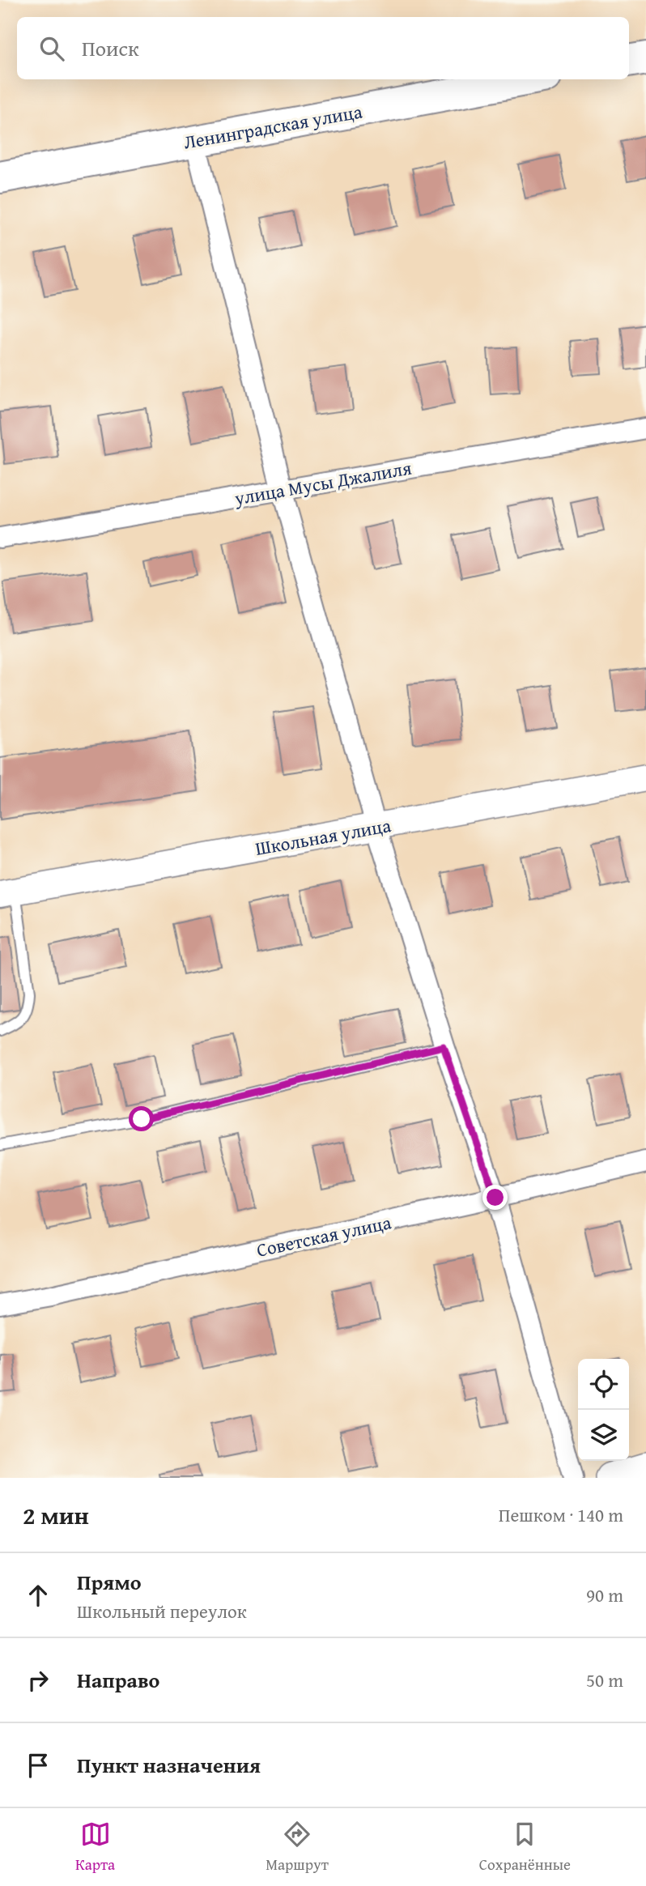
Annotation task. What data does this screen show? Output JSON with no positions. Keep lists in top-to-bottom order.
{
  "streets": {
    "main road": ["Ленинградская улица"],
    "street": ["улица Мусы Джалиля", "Школьная улица", "Советская улица"]
  },
  "page": {
    "search": "Поиск",
    "heading": ["2 мин", "Пешком · 140 m"],
    "list": [
      ["Прямо", "Школьный переулок", "90 m"],
      ["Направо", "50 m"],
      "Пункт назначения"
    ],
    "nav": ["Карта", "Маршрут", "Сохранённые"]
  }
}
